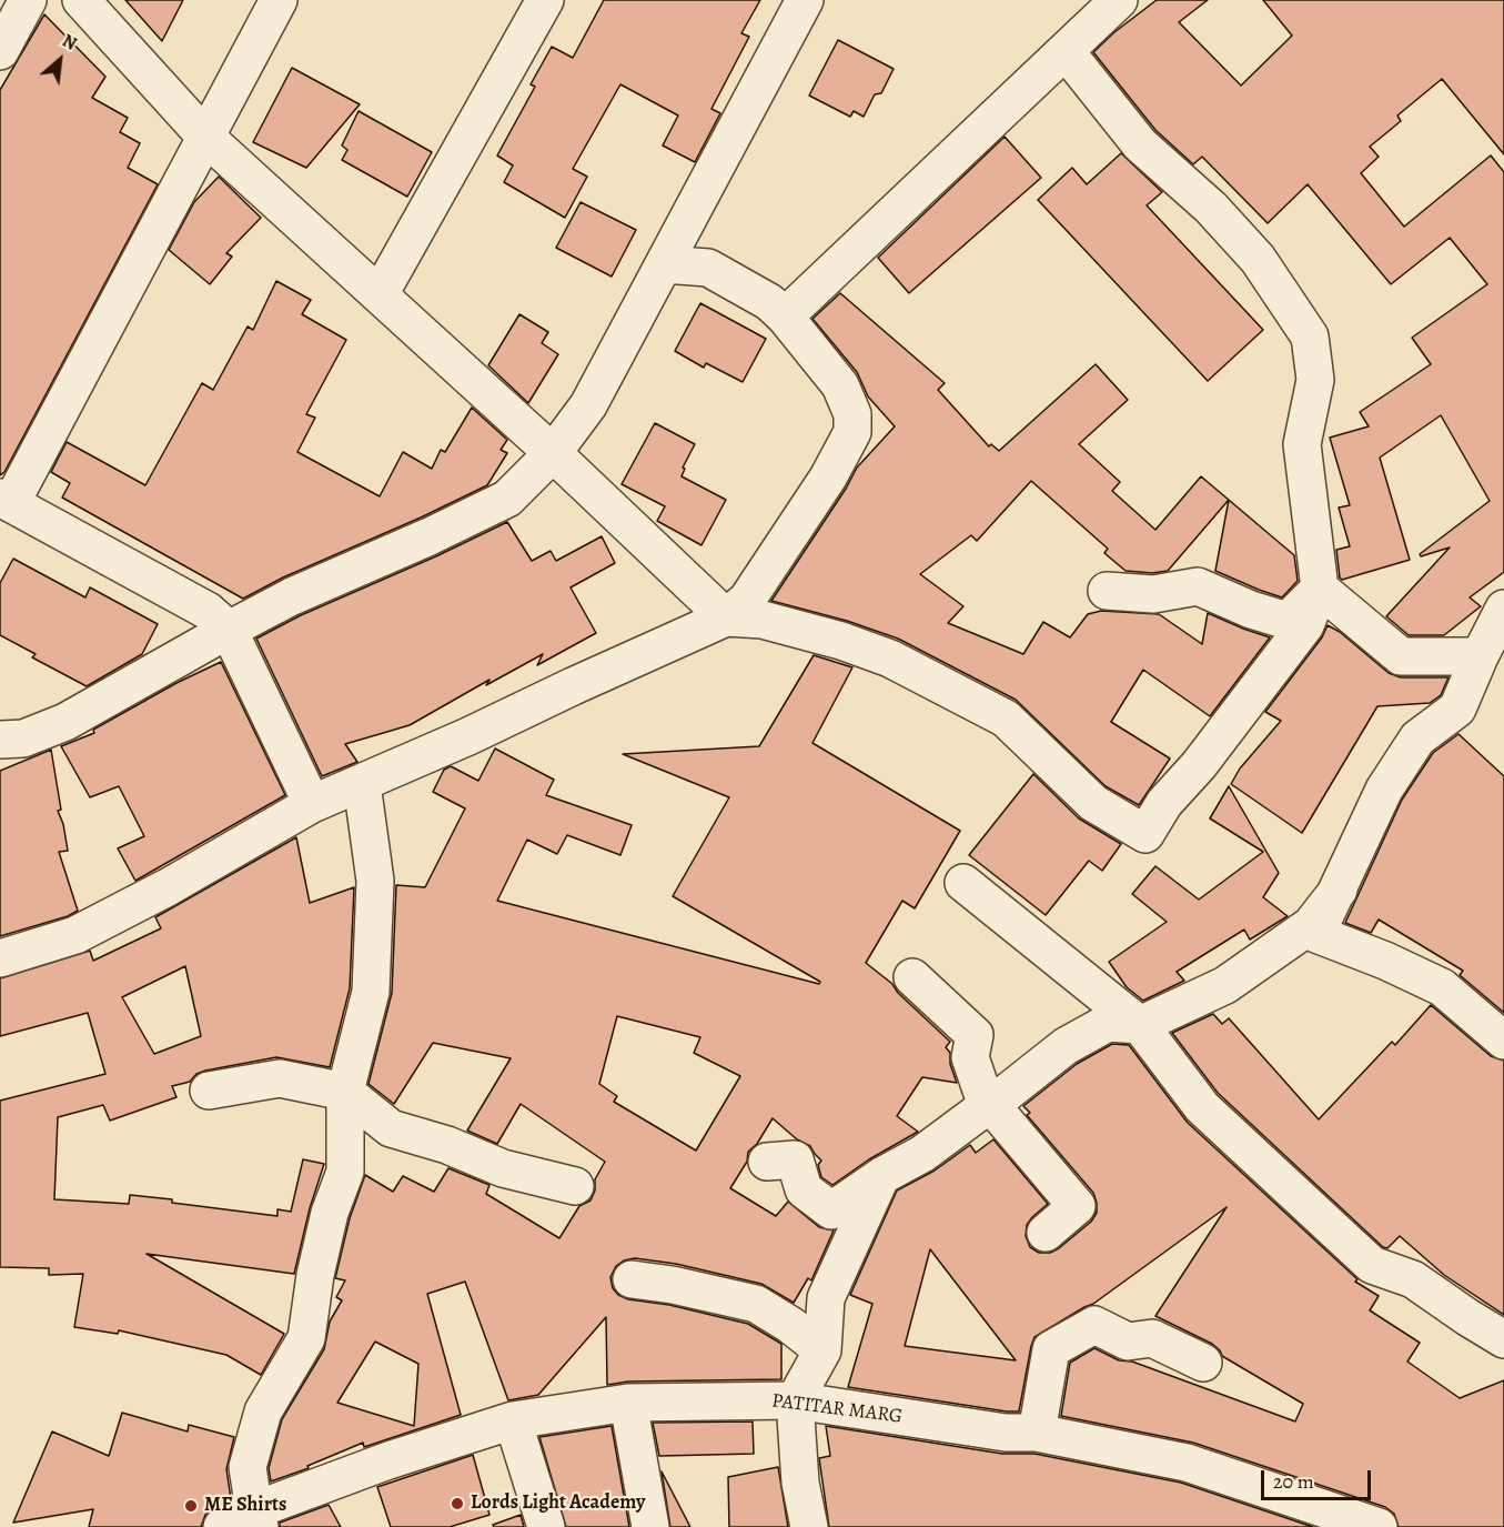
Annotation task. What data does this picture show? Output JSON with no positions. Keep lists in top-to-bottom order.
{
  "streets": {
    "street": ["PATITAR MARG"]
  },
  "places": ["Lords Light Academy", "ME Shirts"],
  "scale_bar": "20 m",
  "north": "top right"
}
